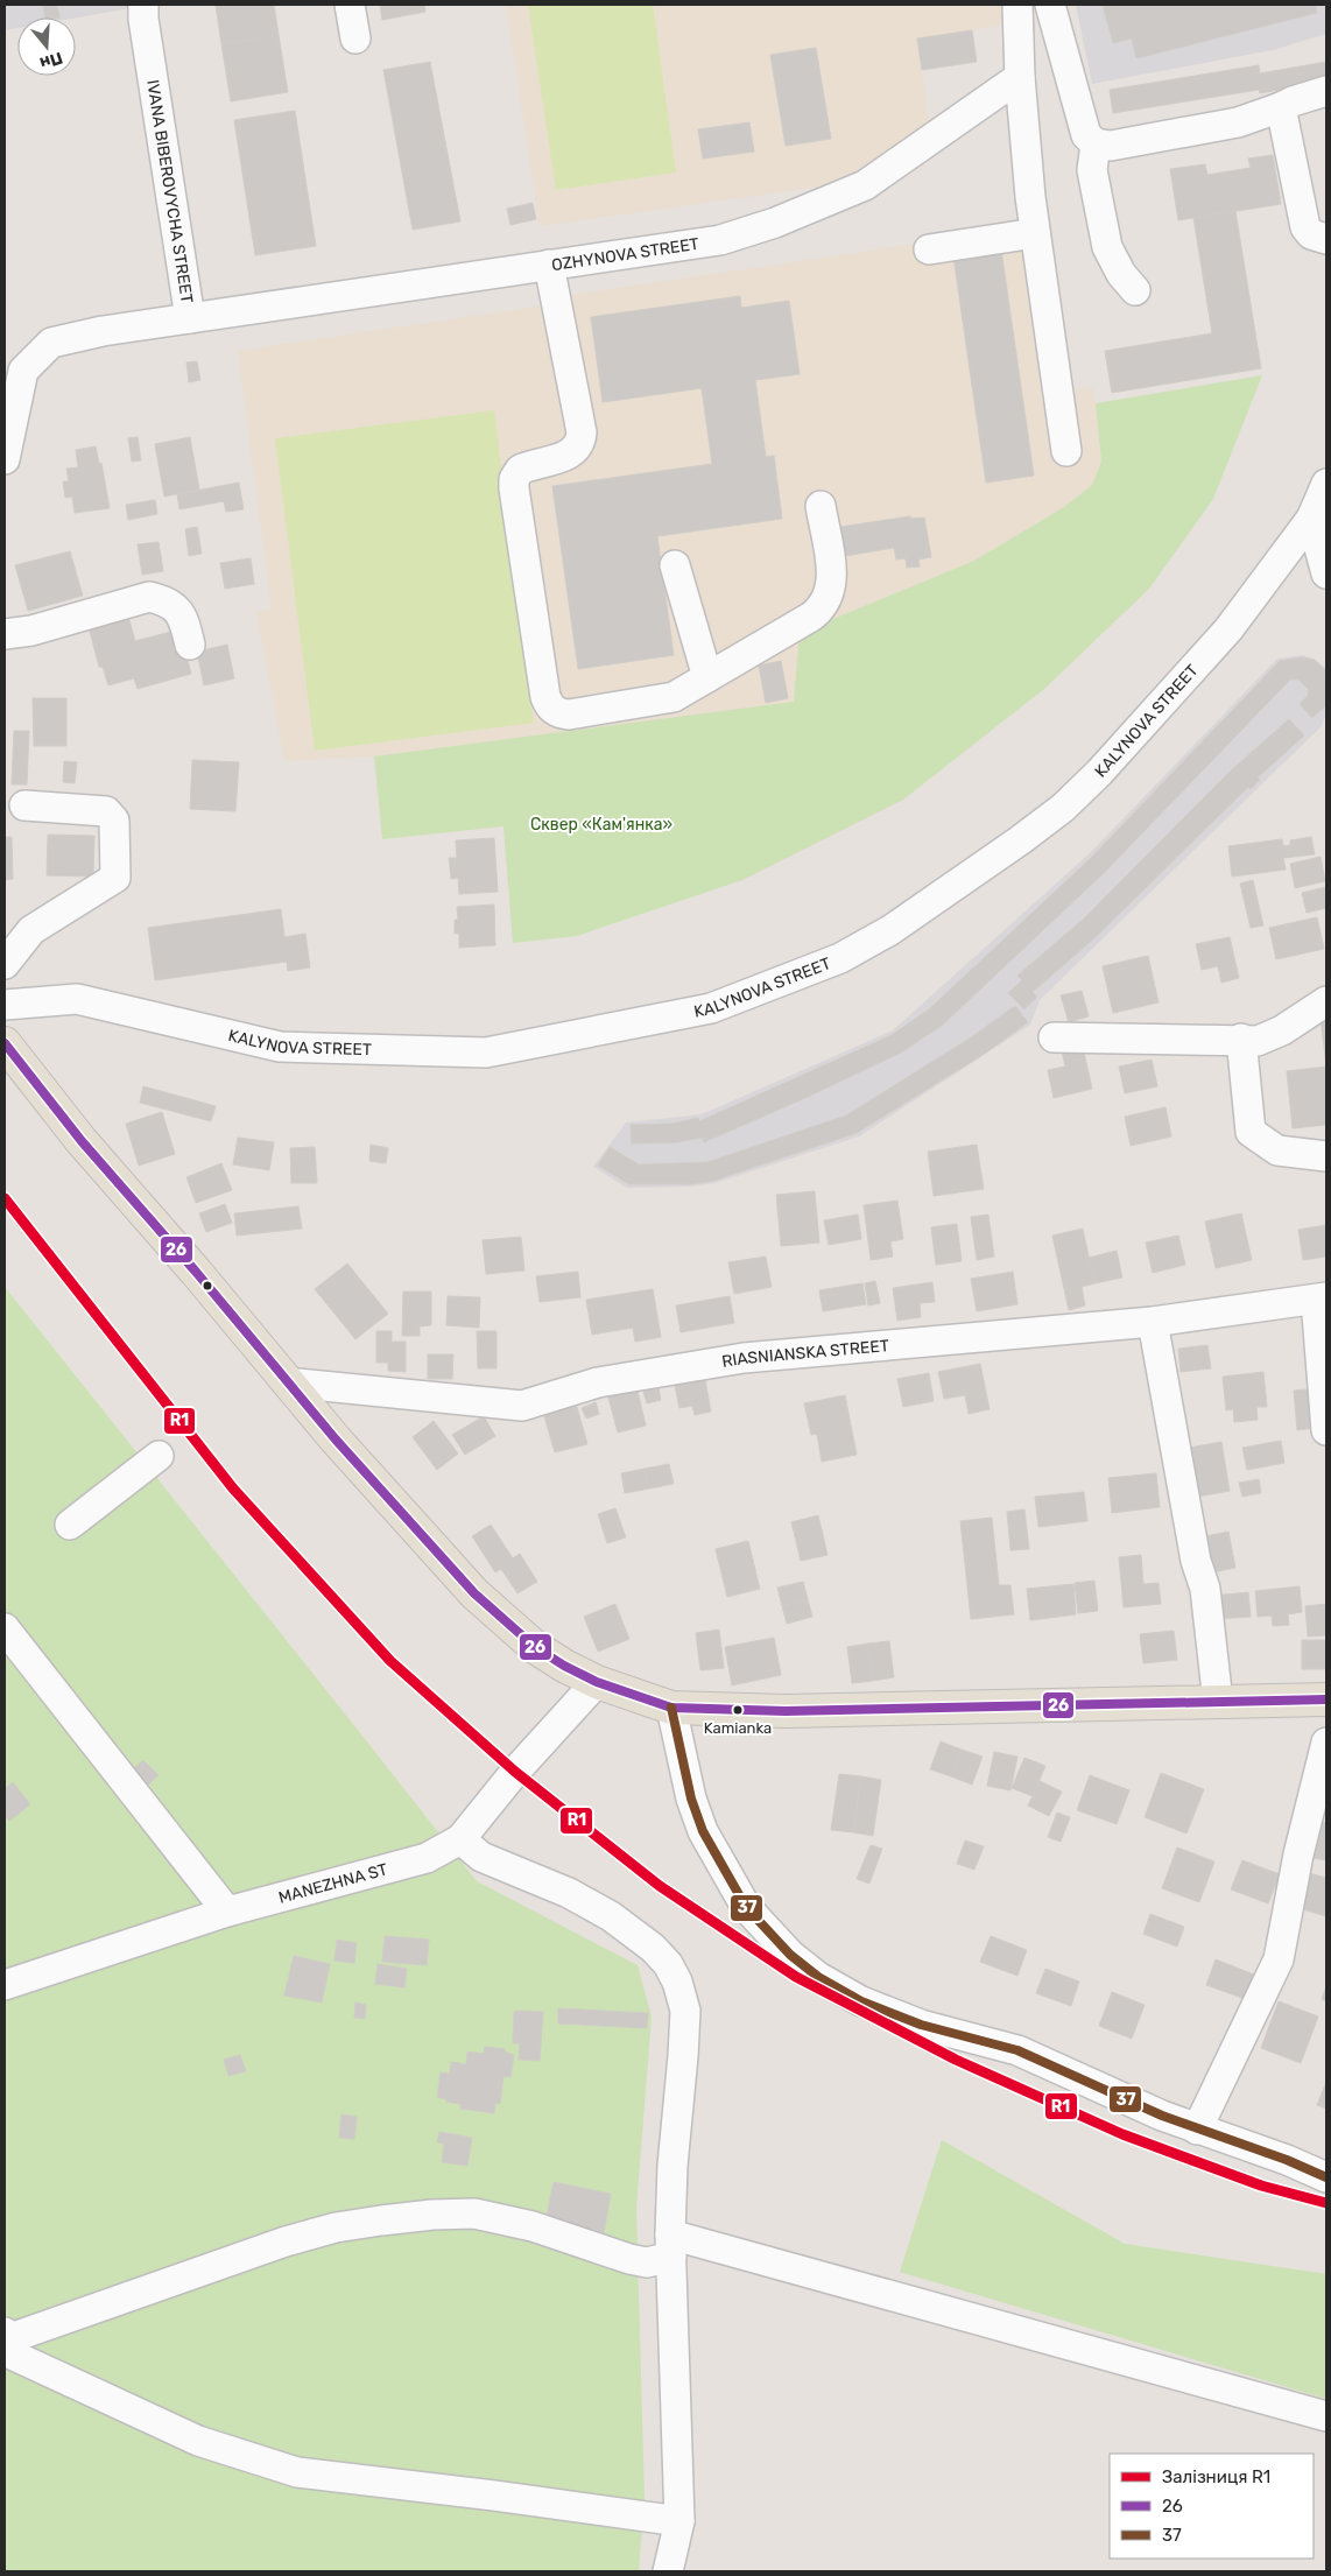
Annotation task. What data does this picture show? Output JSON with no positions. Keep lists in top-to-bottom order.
{
  "streets": {
    "street": [
      "IVANA BIBEROVYCHA STREET",
      "OZHYNOVA STREET",
      "KALYNOVA STREET",
      "RIASNIANSKA STREET",
      "MANEZHNA ST"
    ]
  },
  "crossings": [
    ["IVANA BIBEROVYCHA STREET", "OZHYNOVA STREET"]
  ],
  "parks": ["Сквер «Кам'янка»"],
  "places": ["Kamianka"],
  "lines": ["transit line 26", "rail line R1", "transit line 37"],
  "legend": ["Залізниця R1", "26", "37"],
  "north": "bottom"
}
